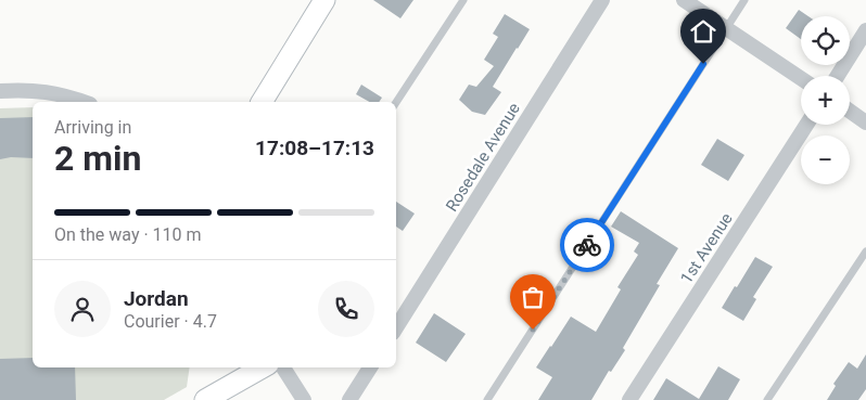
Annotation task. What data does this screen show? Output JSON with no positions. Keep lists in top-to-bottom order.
{
  "streets": {
    "street": ["Rosedale Avenue", "1st Avenue"]
  },
  "page": {
    "map_buttons": ["+", "−"],
    "heading": ["2 min", "Arriving in", "17:08–17:13"],
    "panel": ["Jordan", "Courier · 4.7"],
    "bar": "On the way · 110 m"
  }
}
